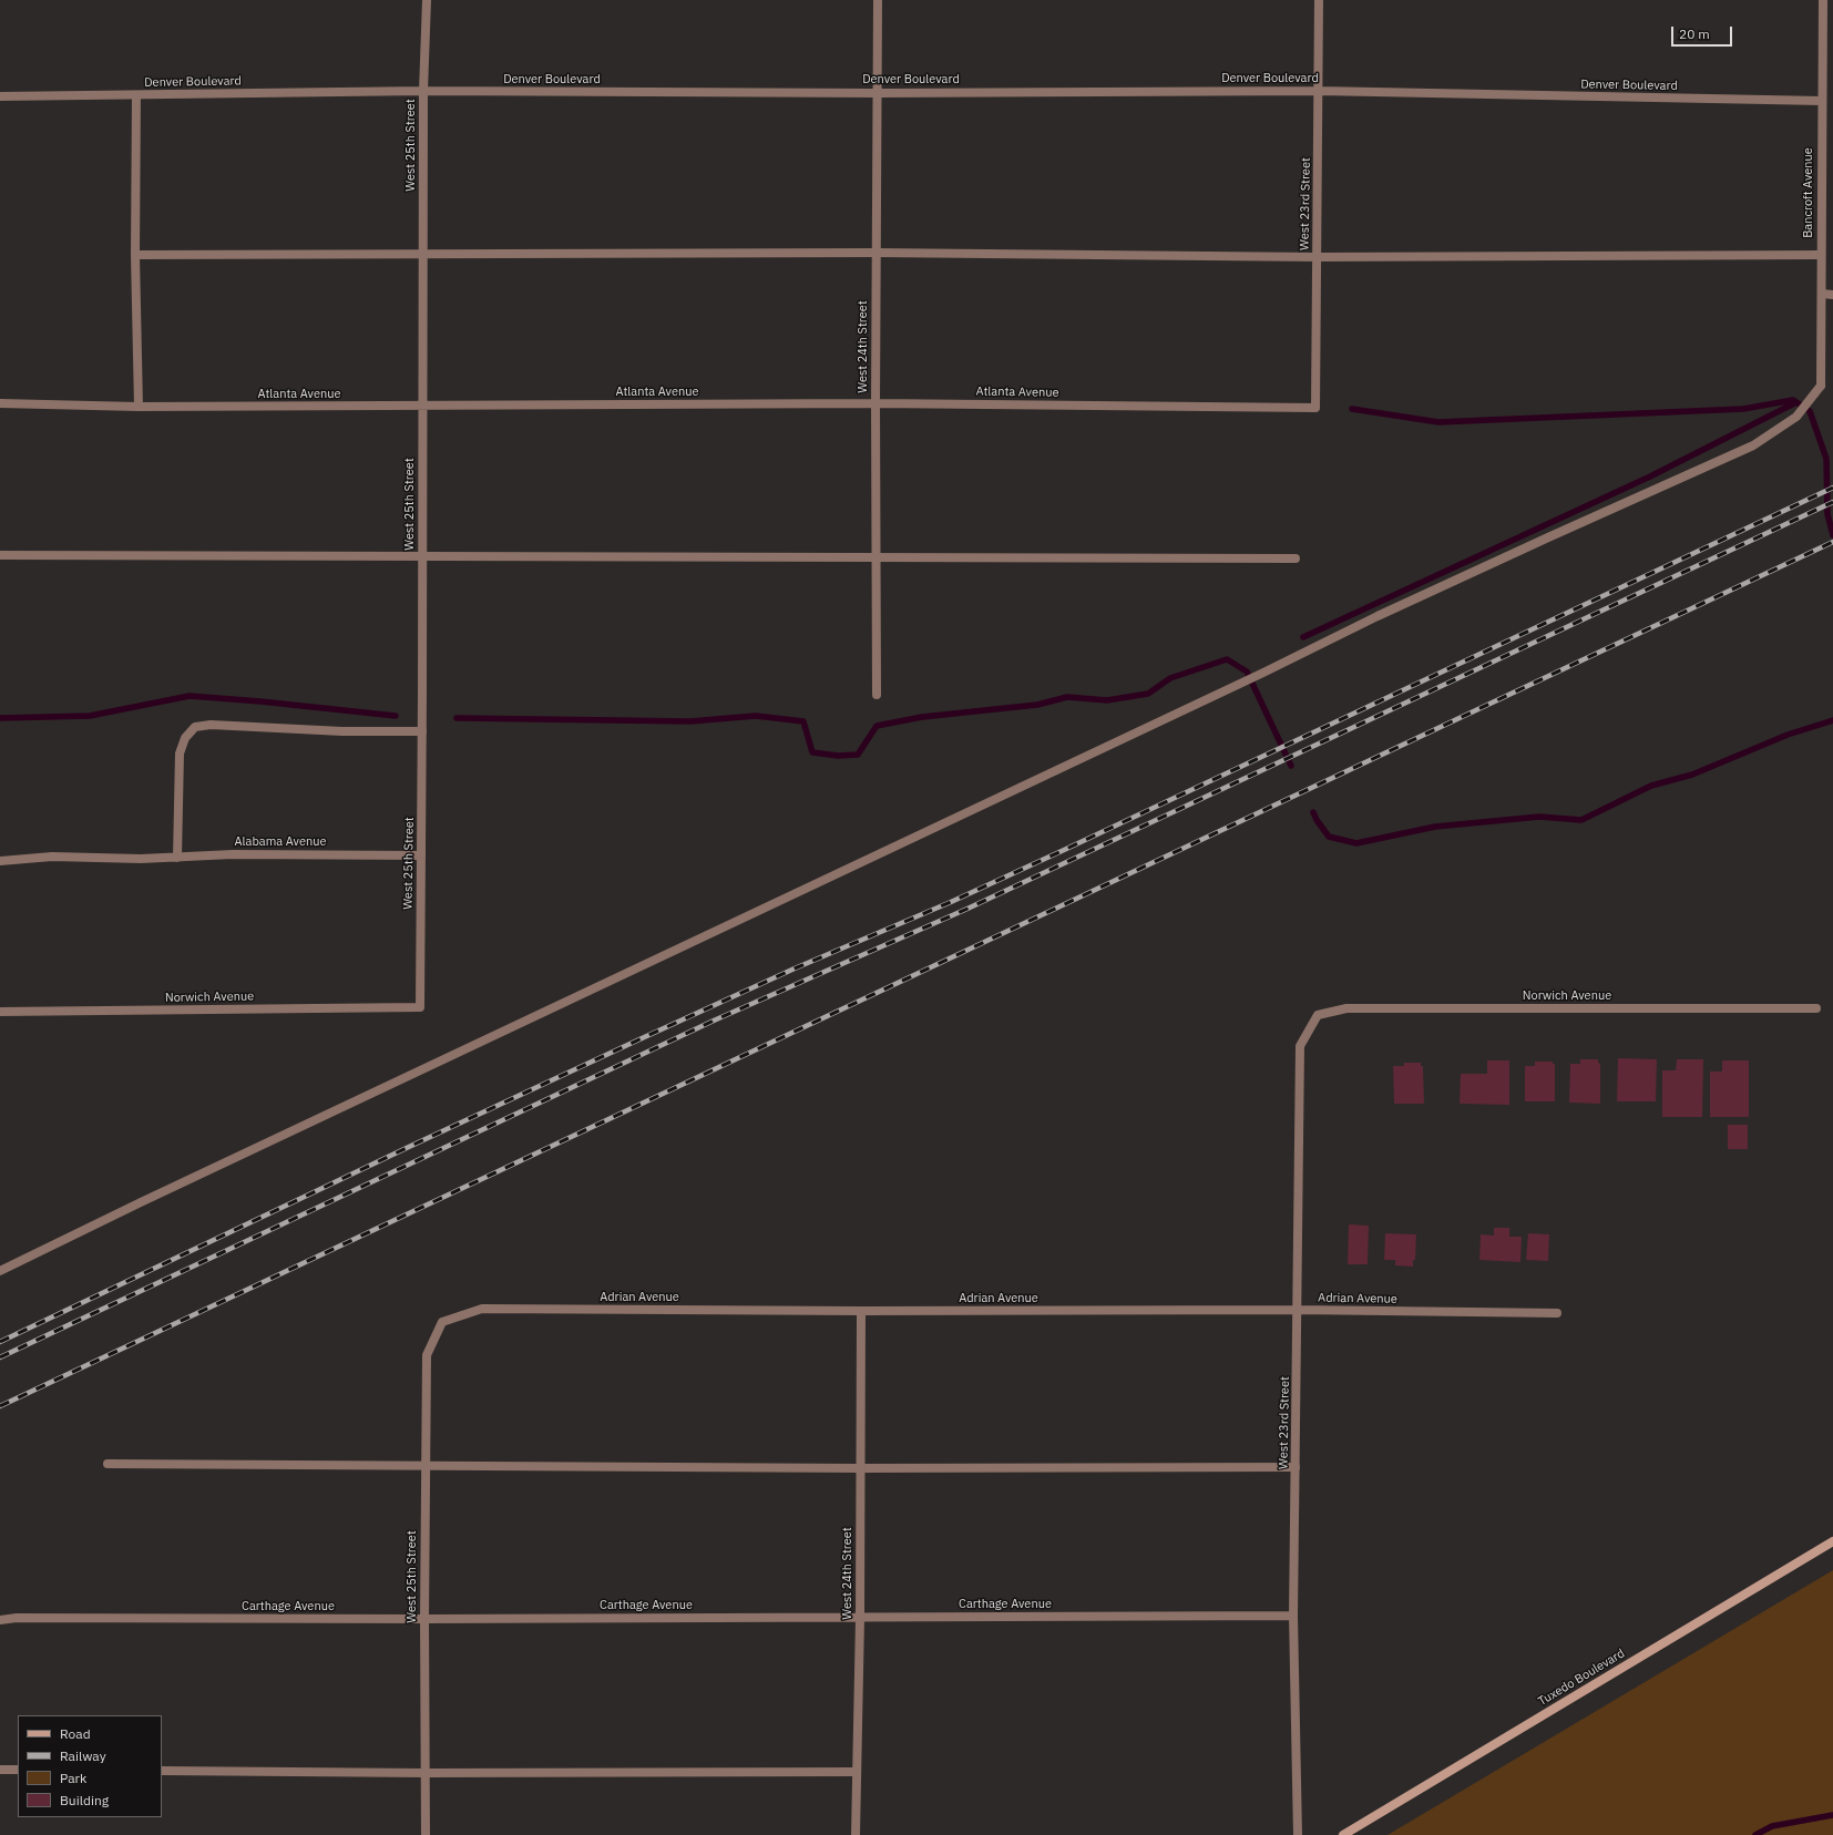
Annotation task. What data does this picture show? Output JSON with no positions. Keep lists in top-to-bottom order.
{
  "streets": {
    "street": [
      "Denver Boulevard",
      "West 25th Street",
      "Bancroft Avenue",
      "West 23rd Street",
      "West 24th Street",
      "Atlanta Avenue",
      "Alabama Avenue",
      "Norwich Avenue",
      "Adrian Avenue",
      "Carthage Avenue",
      "Tuxedo Boulevard"
    ]
  },
  "crossings": [
    ["Denver Boulevard", "West 25th Street"],
    ["Denver Boulevard", "Bancroft Avenue"],
    ["Denver Boulevard", "West 23rd Street"],
    ["Denver Boulevard", "West 24th Street"],
    ["West 25th Street", "Atlanta Avenue"],
    ["West 25th Street", "Alabama Avenue"],
    ["West 25th Street", "Norwich Avenue"],
    ["West 25th Street", "Adrian Avenue"],
    ["West 25th Street", "Carthage Avenue"],
    ["West 23rd Street", "Atlanta Avenue"],
    ["West 23rd Street", "Norwich Avenue"],
    ["West 23rd Street", "Adrian Avenue"],
    ["West 23rd Street", "Carthage Avenue"],
    ["West 24th Street", "Atlanta Avenue"],
    ["West 24th Street", "Adrian Avenue"],
    ["West 24th Street", "Carthage Avenue"]
  ],
  "legend": [
    "Road",
    "Railway",
    "Park",
    "Building"
  ],
  "scale_bar": "20 m"
}
